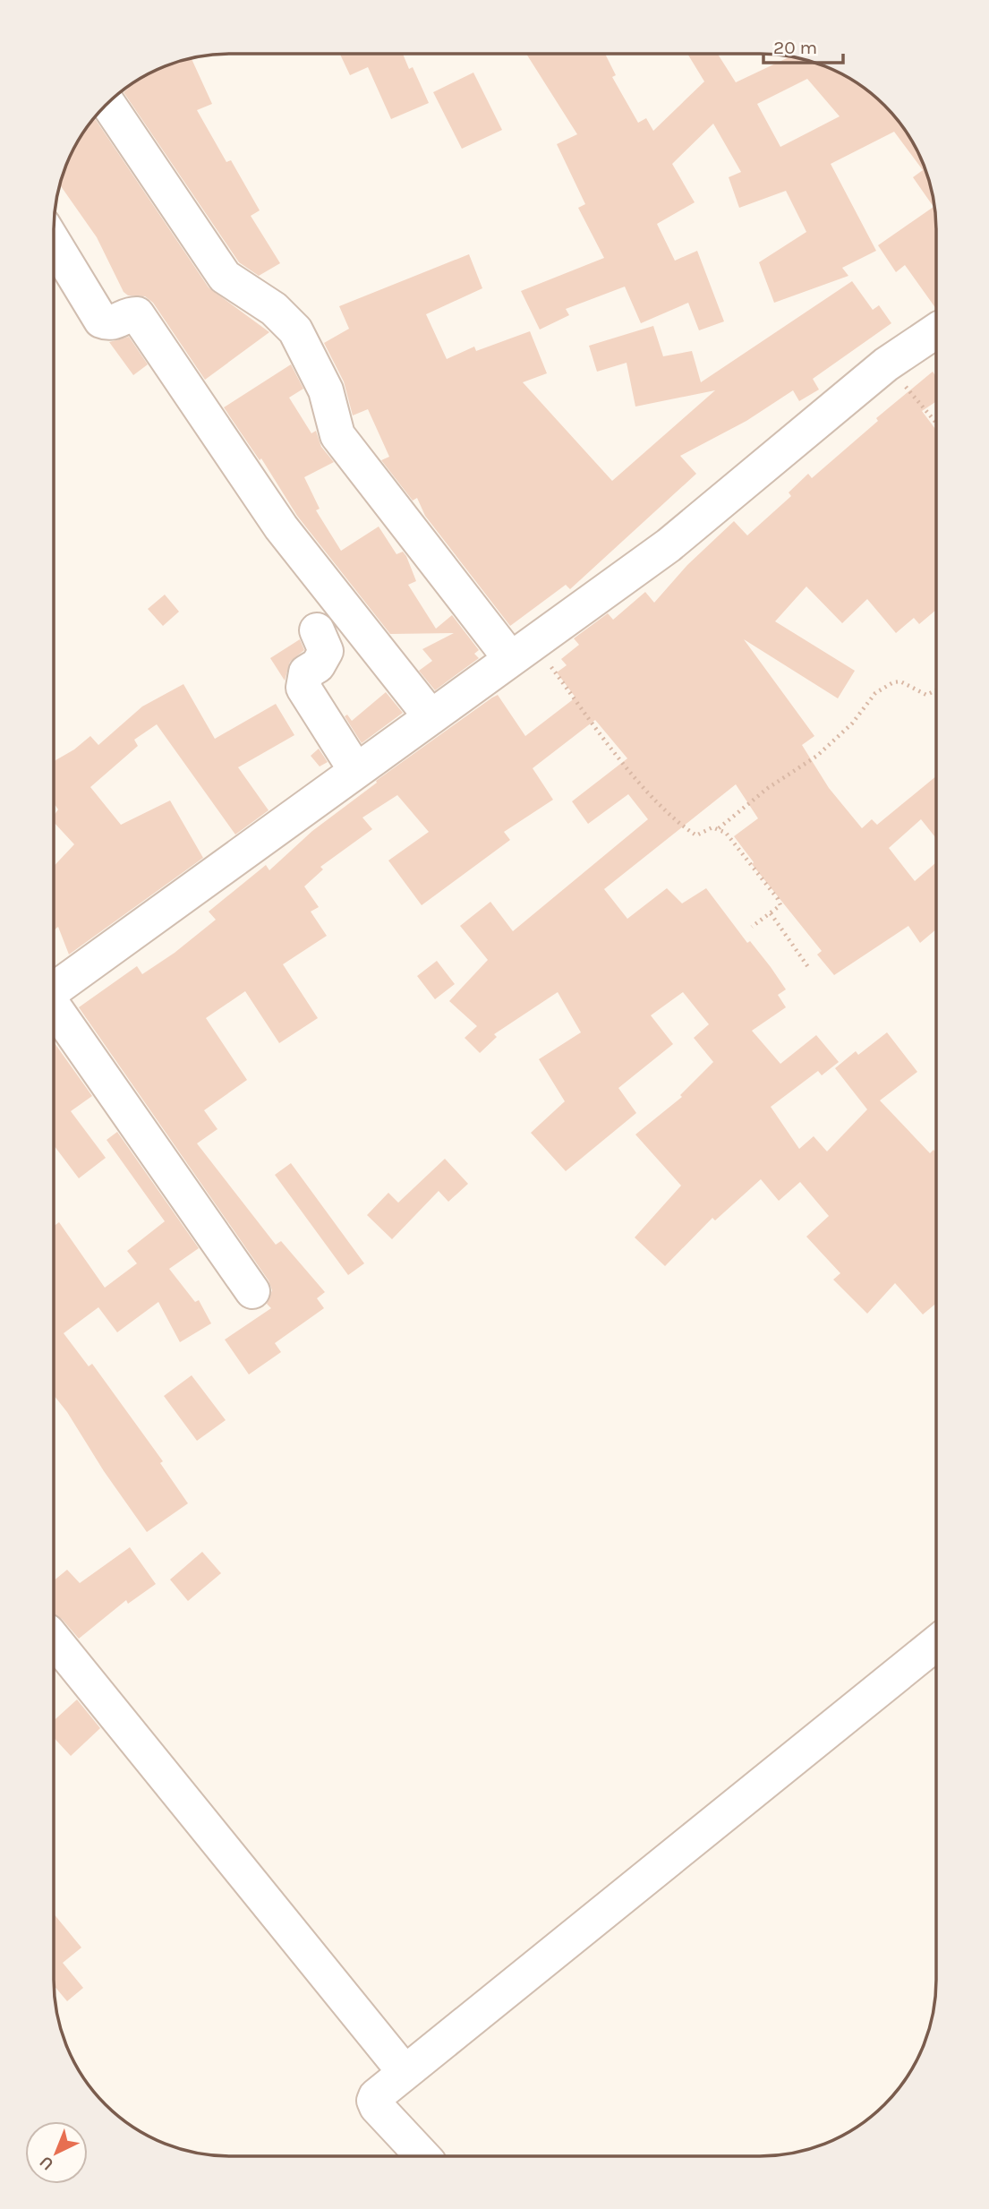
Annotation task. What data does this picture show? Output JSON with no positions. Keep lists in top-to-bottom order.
{
  "scale_bar": "20 m",
  "north": "bottom left"
}
